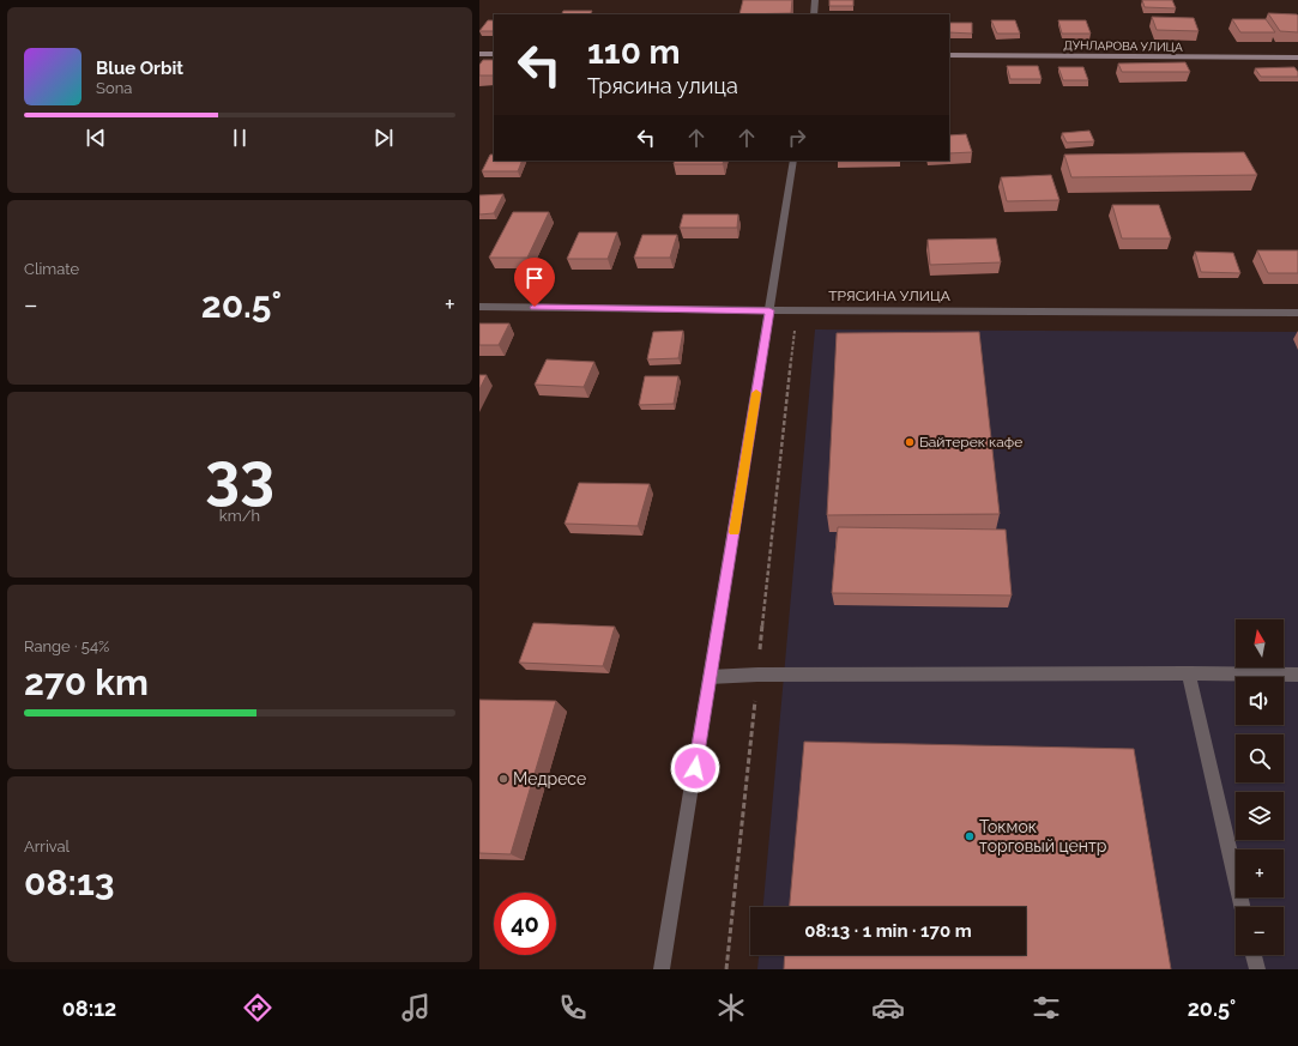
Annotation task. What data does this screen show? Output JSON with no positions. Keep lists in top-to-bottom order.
{
  "streets": {
    "main road": ["ДУНЛАРОВА УЛИЦА"],
    "street": ["ТРЯСИНА УЛИЦА"]
  },
  "places": ["Байтерек кафе", "Медресе", "Токмок торговый центр"],
  "north": "top",
  "page": {
    "turn": ["110 m", "Трясина улица"],
    "song": ["Blue Orbit", "Sona"],
    "tile": [
      "Climate",
      ["33", "km/h"],
      ["Range · 54%", "270 km"],
      ["Arrival", "08:13"]
    ],
    "heat": ["−", "20.5°", "+"],
    "map_buttons": ["+", "−"],
    "limit": "40",
    "trip": "08:13 · 1 min · 170 m",
    "tabs": ["08:12", "20.5°"]
  }
}
